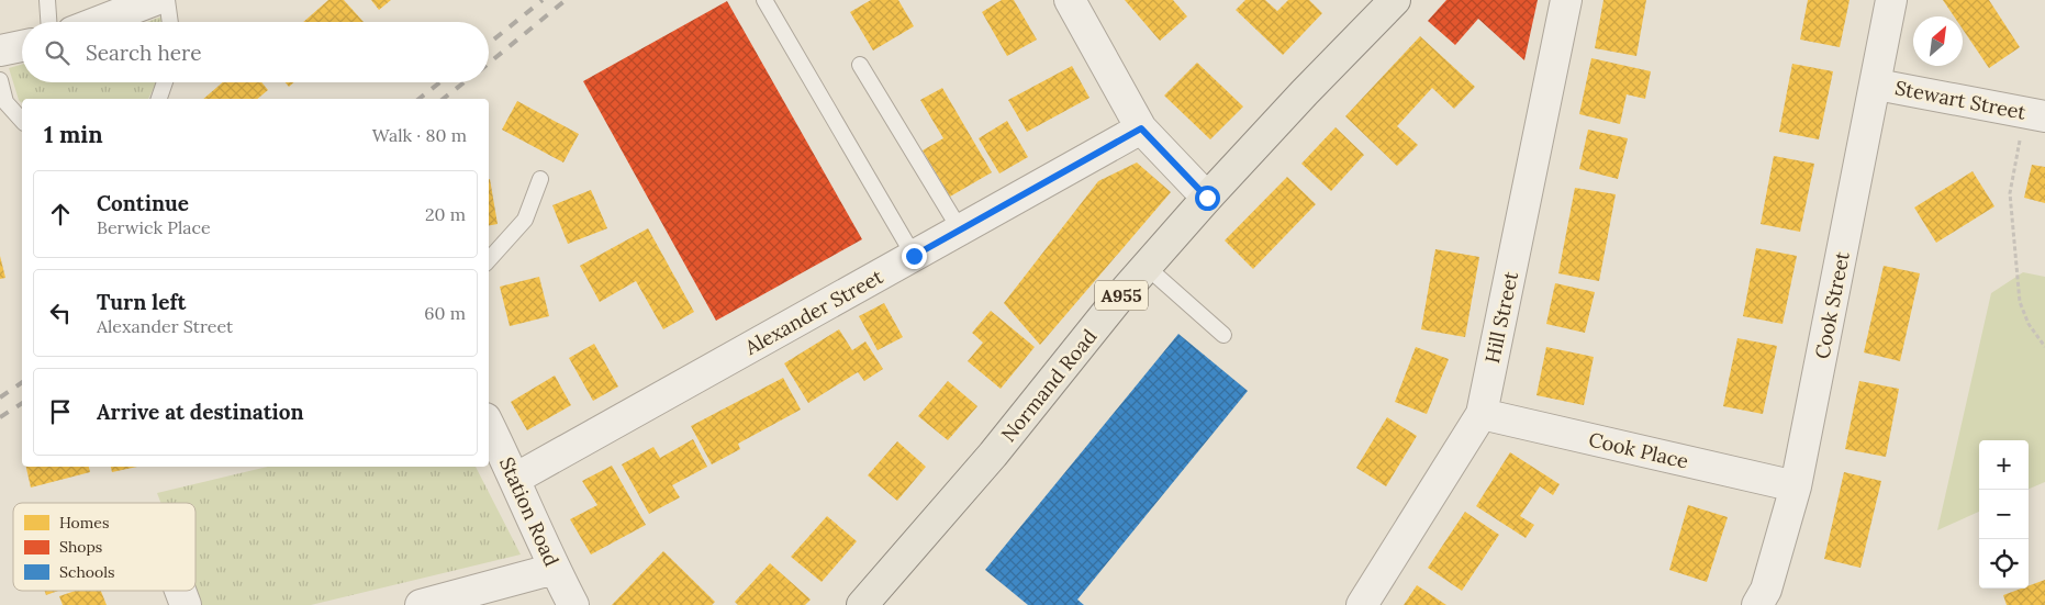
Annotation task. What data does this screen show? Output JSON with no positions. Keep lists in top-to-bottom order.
{
  "streets": {
    "main road": ["A955", "Normand Road"],
    "street": [
      "Stewart Street",
      "Cook Street",
      "Alexander Street",
      "Hill Street",
      "Cook Place",
      "Station Road"
    ]
  },
  "crossings": [
    ["Stewart Street", "Cook Street"],
    ["Cook Street", "Cook Place"],
    ["Alexander Street", "Station Road"],
    ["Hill Street", "Cook Place"]
  ],
  "legend": ["Homes", "Shops", "Schools"],
  "north": "top right",
  "page": {
    "search": "Search here",
    "heading": ["1 min", "Walk · 80 m"],
    "list": [
      ["Continue", "Berwick Place", "20 m"],
      ["Turn left", "Alexander Street", "60 m"],
      "Arrive at destination"
    ],
    "map_buttons": ["+", "−"]
  }
}
